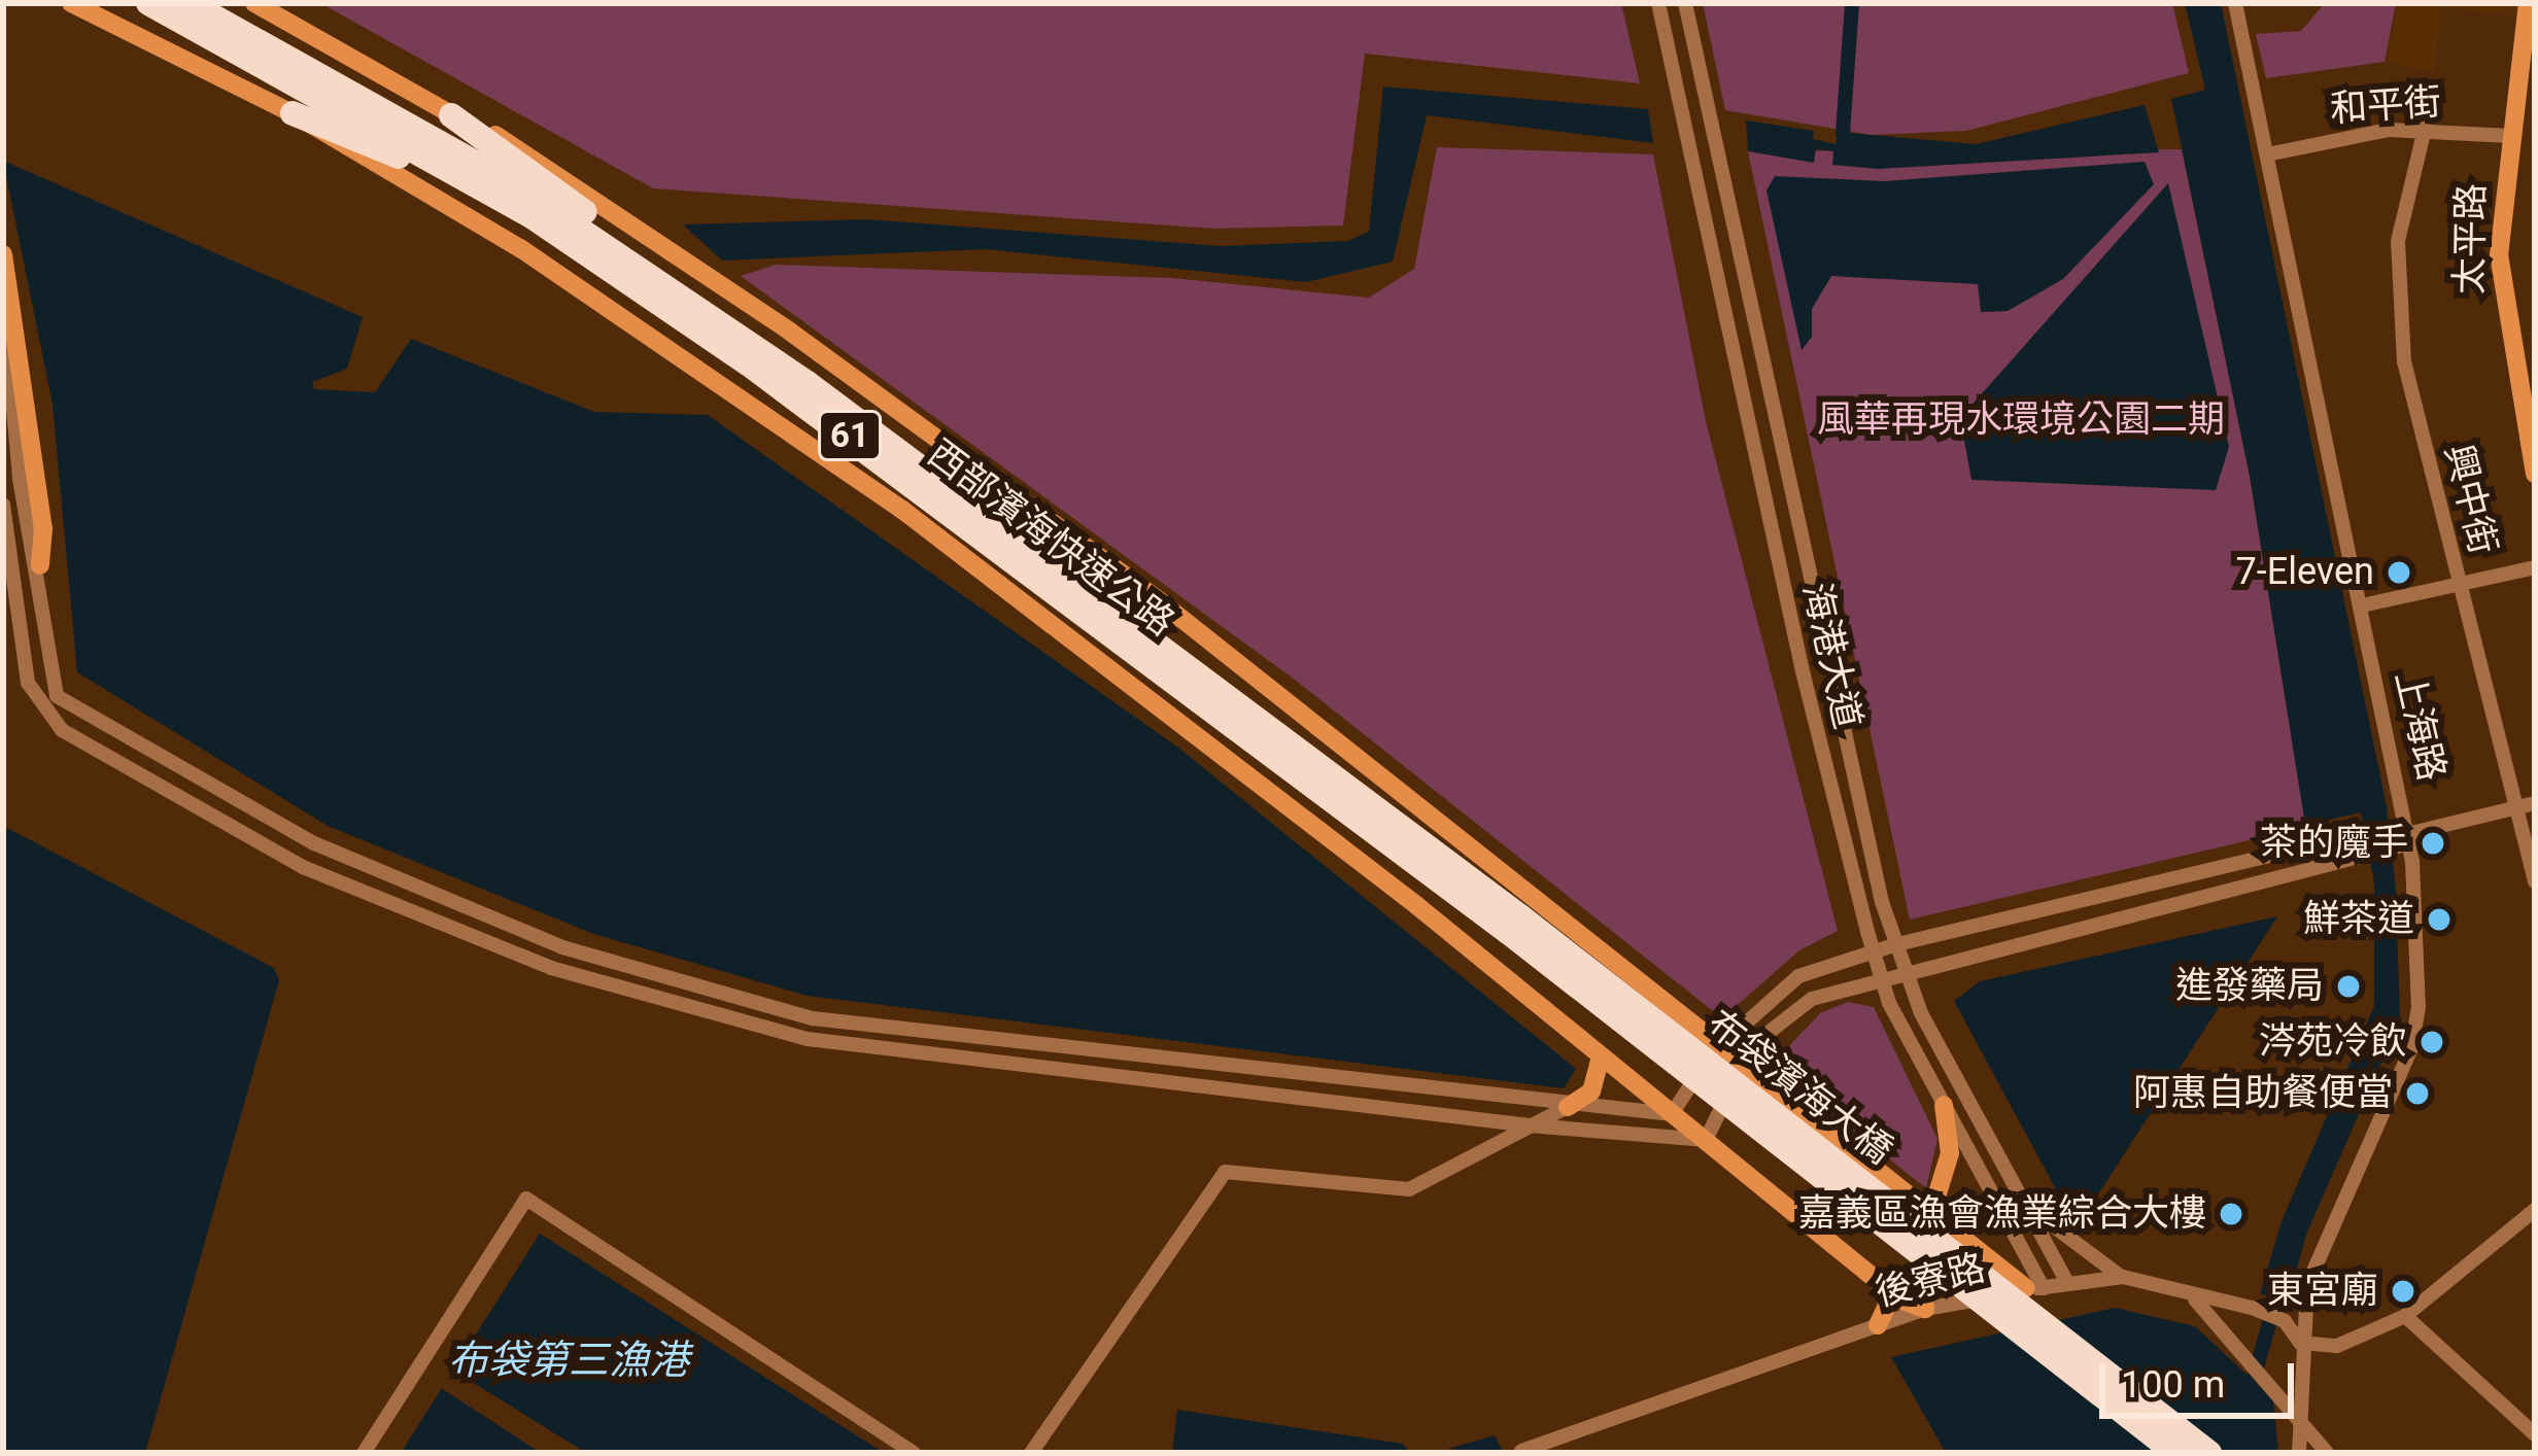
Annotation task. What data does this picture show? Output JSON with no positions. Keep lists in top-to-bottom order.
{
  "streets": {
    "highway": ["61", "西部濱海快速公路", "布袋濱海大橋"],
    "street": [
      "和平街",
      "太平路",
      "興中街",
      "海港大道",
      "上海路",
      "後寮路"
    ]
  },
  "crossings": [
    ["和平街", "太平路"],
    ["和平街", "興中街"],
    ["和平街", "上海路"],
    ["西部濱海快速公路", "布袋濱海大橋"],
    ["海港大道", "後寮路"],
    ["上海路", "後寮路"]
  ],
  "water": ["布袋第三漁港"],
  "parks": ["風華再現水環境公園二期"],
  "places": [
    "7-Eleven",
    "茶的魔手",
    "鮮茶道",
    "進發藥局",
    "涔苑冷飲",
    "阿惠自助餐便當",
    "嘉義區漁會漁業綜合大樓",
    "東宮廟"
  ],
  "scale_bar": "100 m"
}
